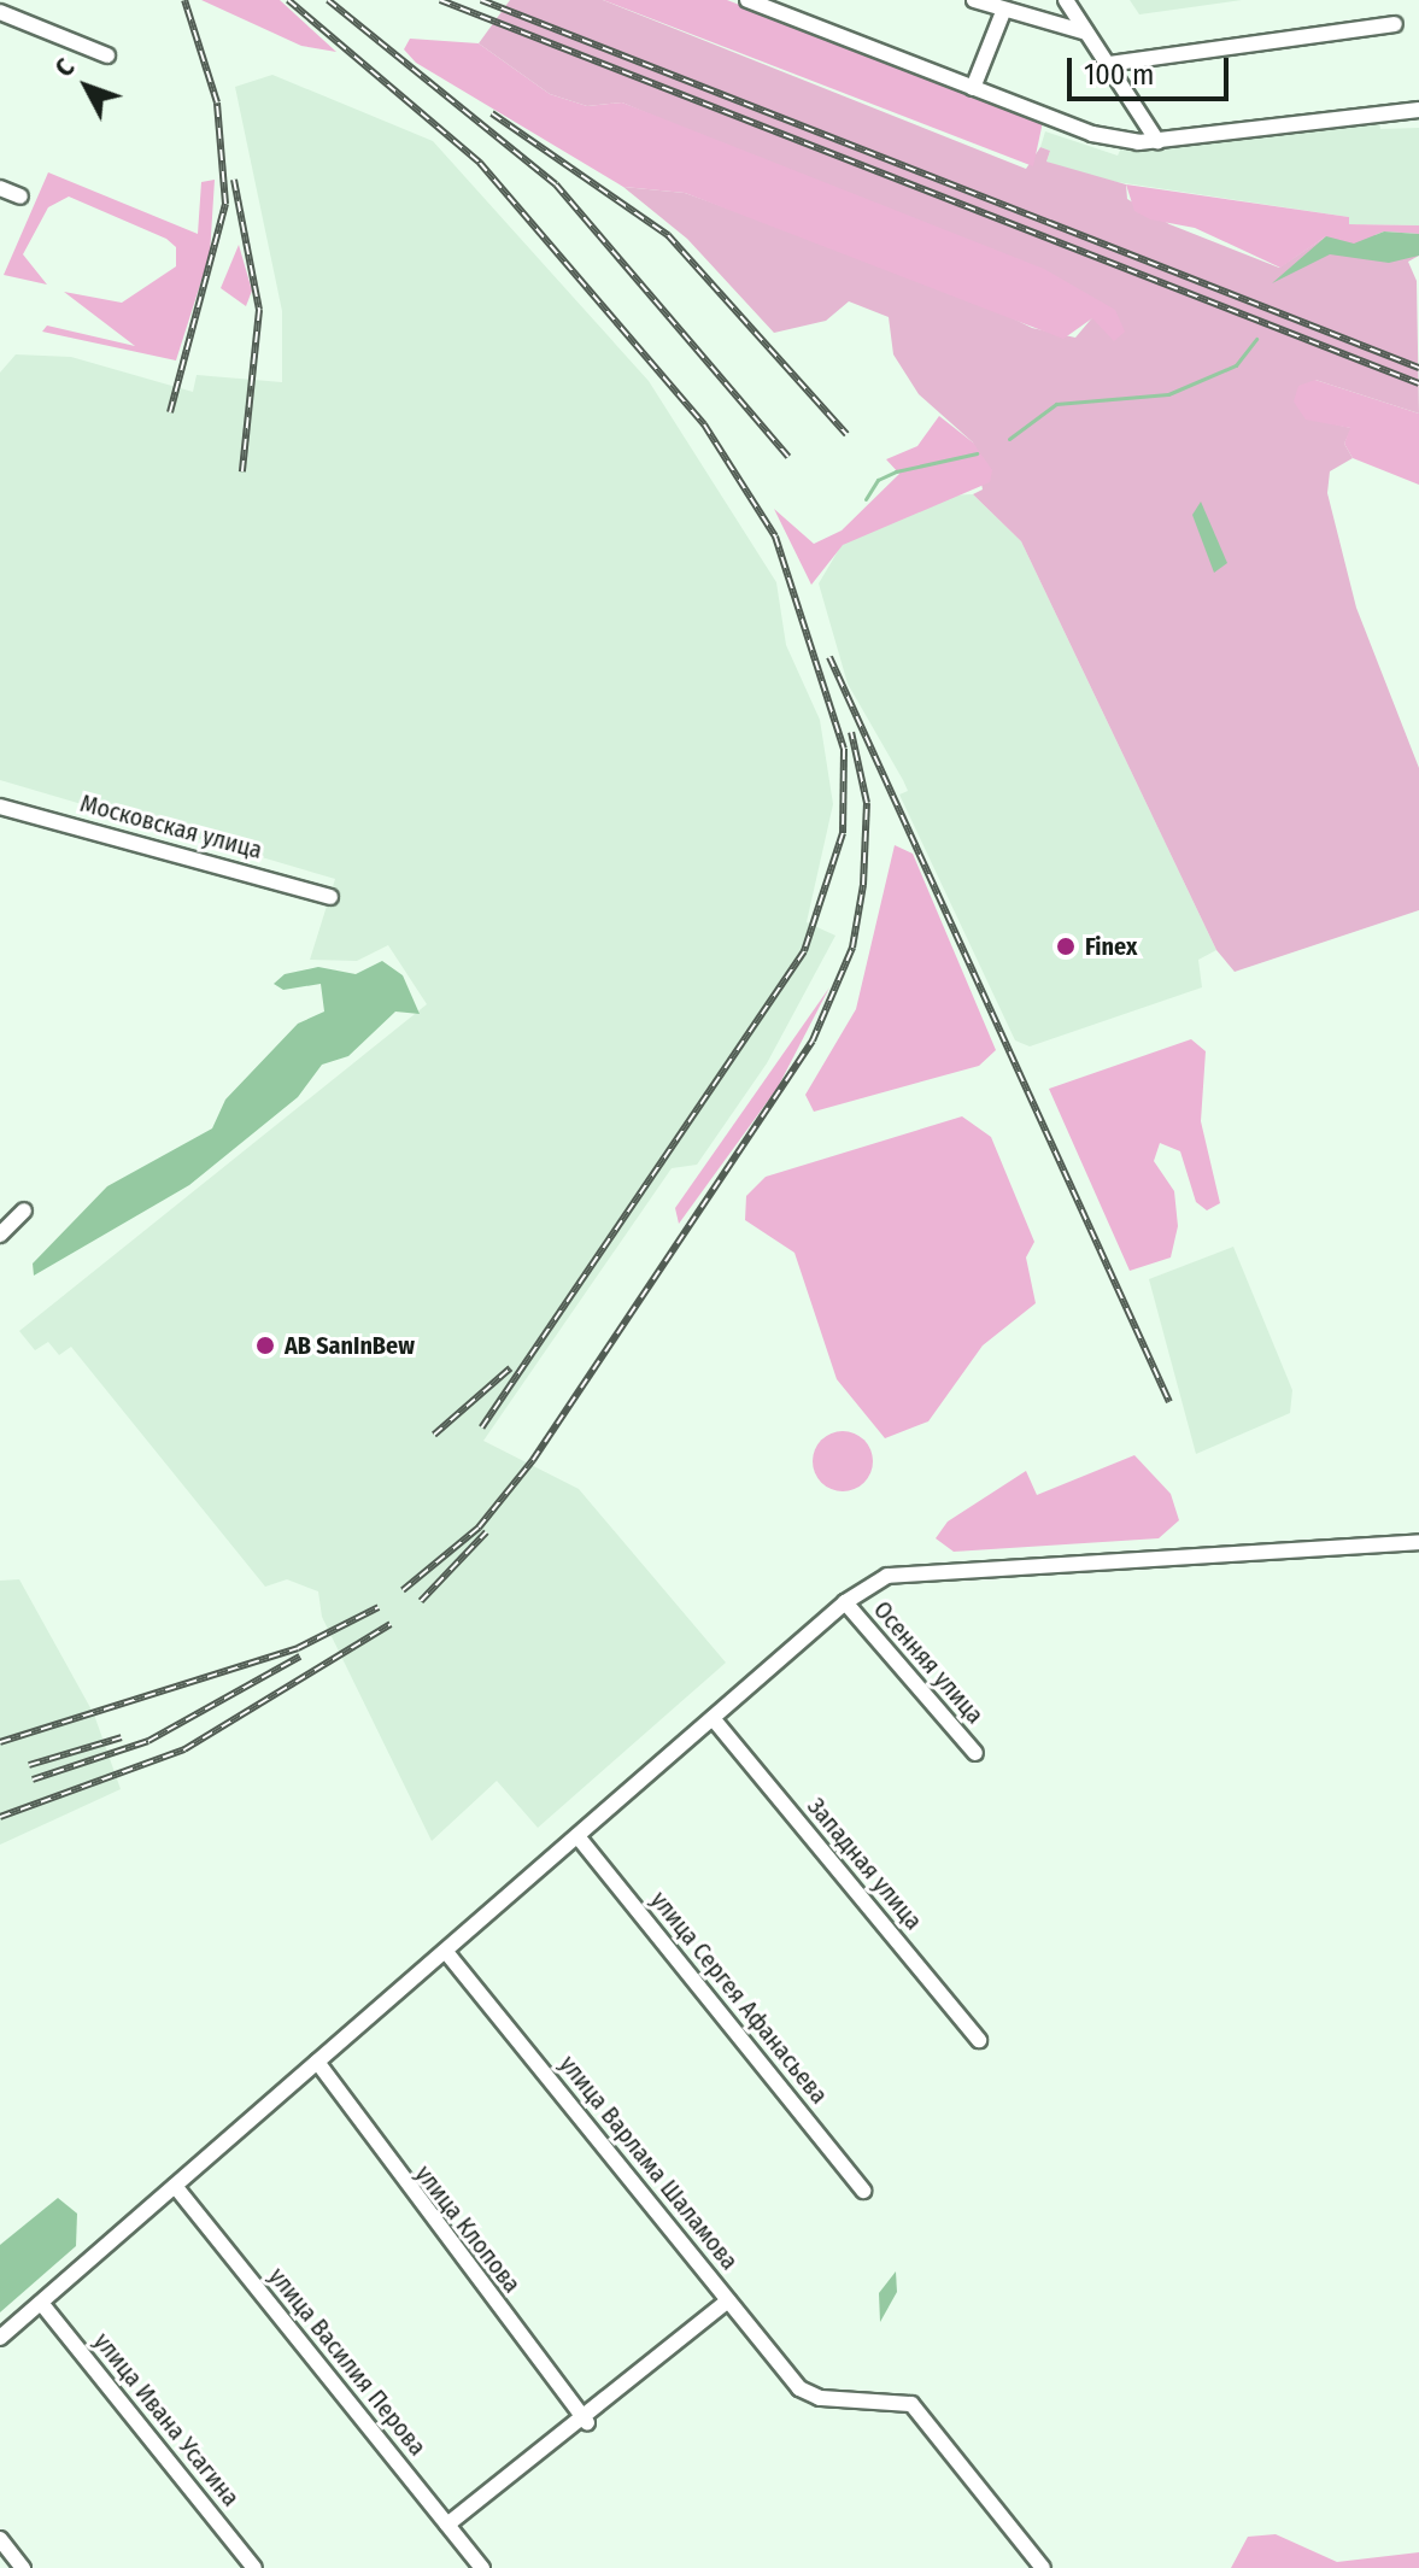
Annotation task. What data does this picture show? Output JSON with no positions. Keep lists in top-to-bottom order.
{
  "streets": {
    "street": [
      "Московская улица",
      "Осенняя улица",
      "Западная улица",
      "улица Сергея Афанасьева",
      "улица Варлама Шаламова",
      "улица Клопова",
      "улица Василия Перова",
      "улица Ивана Усагина"
    ]
  },
  "places": ["Finex", "AB SanInBew"],
  "scale_bar": "100 m",
  "north": "top left"
}
